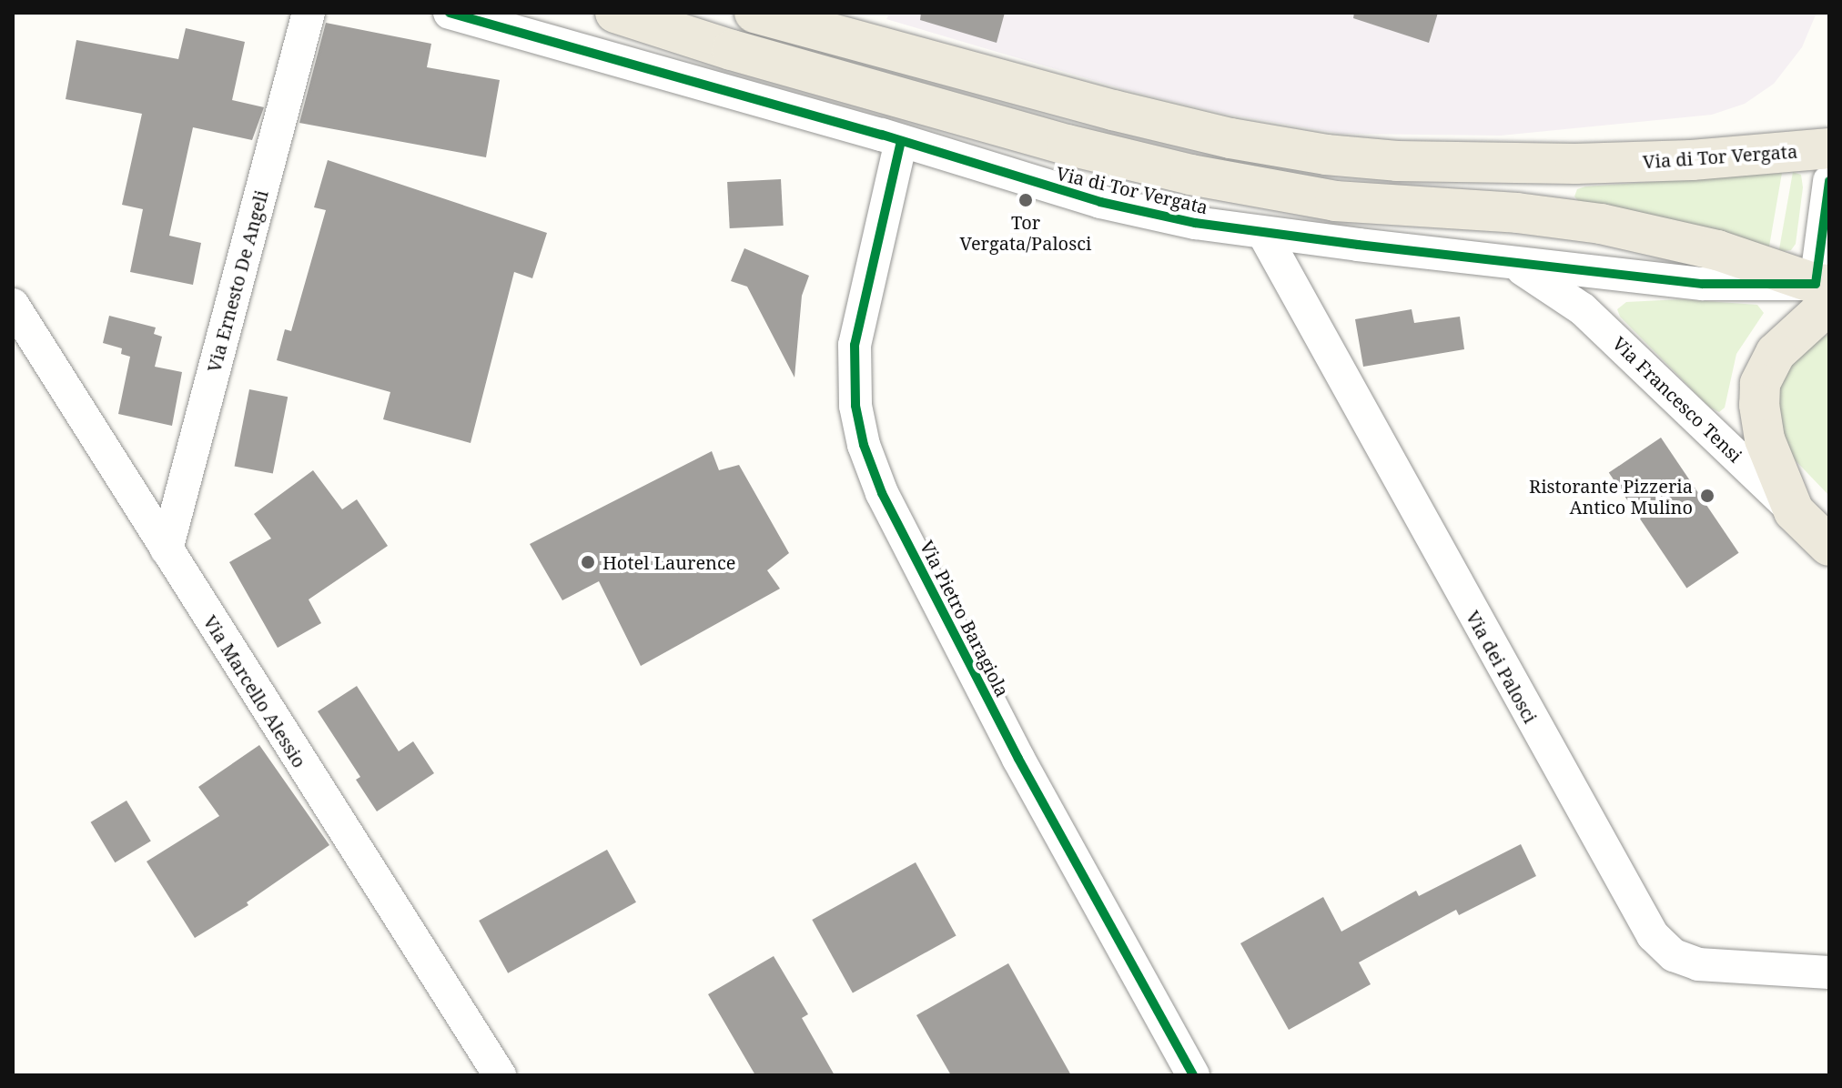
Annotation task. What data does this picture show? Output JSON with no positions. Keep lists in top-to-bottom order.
{
  "streets": {
    "main road": ["Via di Tor Vergata", "Via Francesco Tensi"],
    "street": [
      "Via Ernesto De Angeli",
      "Via Pietro Baragiola",
      "Via dei Palosci",
      "Via Marcello Alessio"
    ]
  },
  "crossings": [
    ["Via di Tor Vergata", "Via Francesco Tensi"],
    ["Via di Tor Vergata", "Via Pietro Baragiola"],
    ["Via di Tor Vergata", "Via dei Palosci"],
    ["Via Ernesto De Angeli", "Via Marcello Alessio"]
  ],
  "places": ["Tor Vergata/Palosci", "Ristorante Pizzeria Antico Mulino", "Hotel Laurence"]
}
